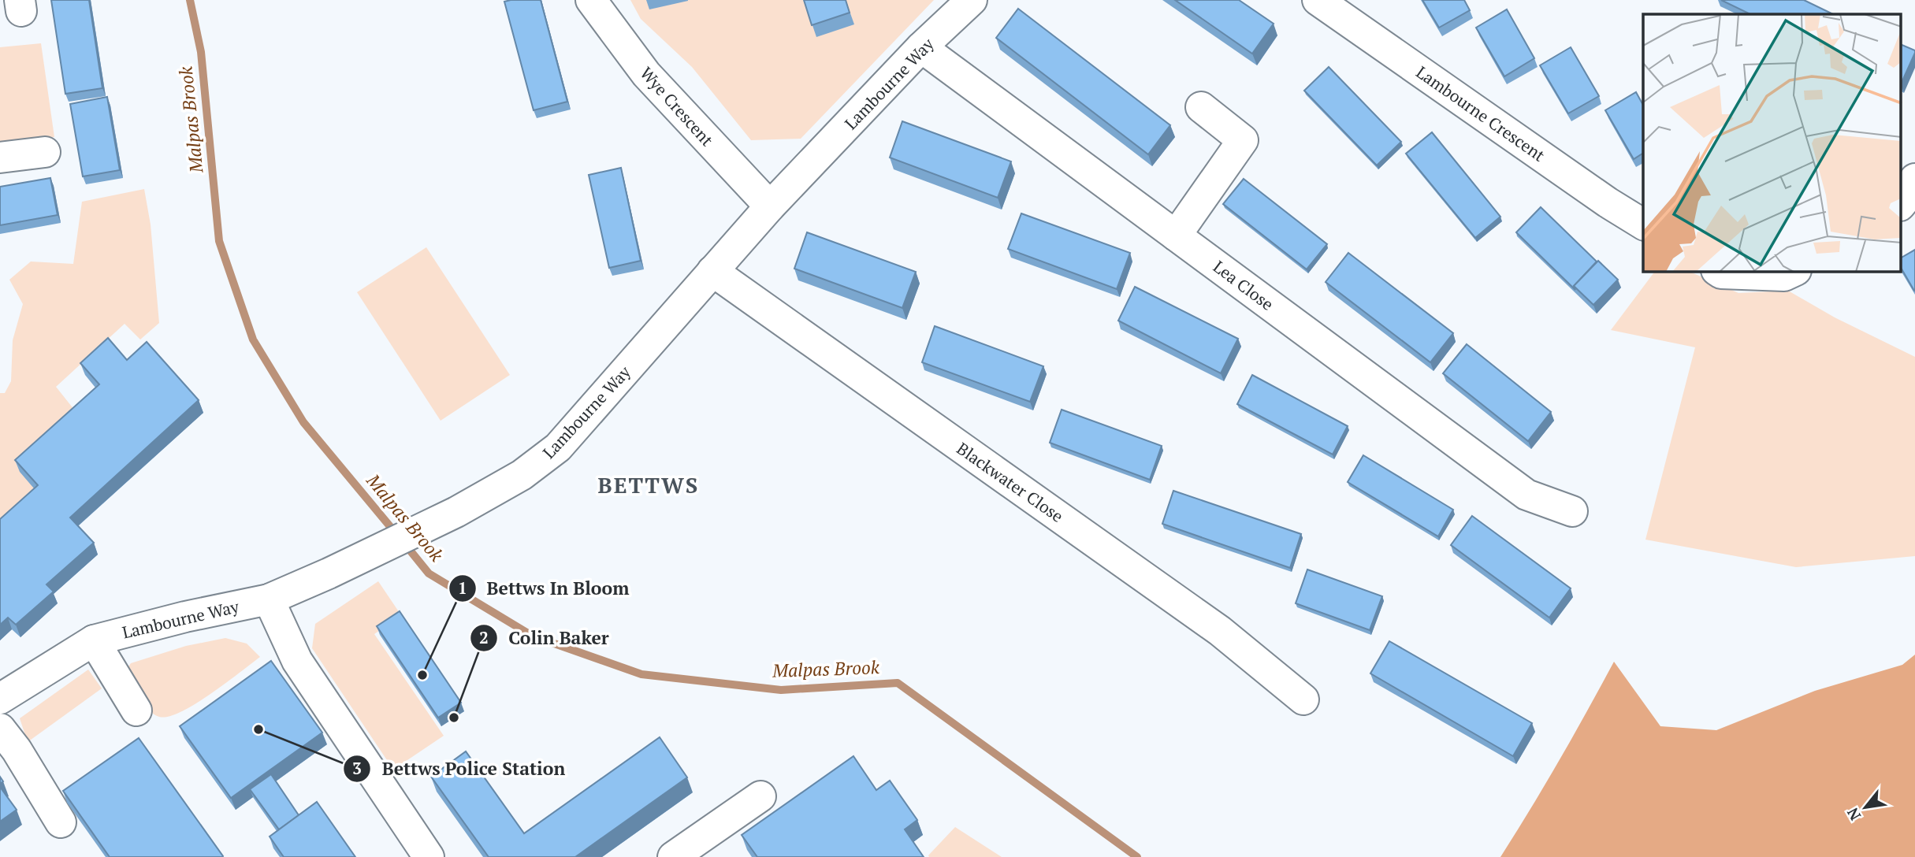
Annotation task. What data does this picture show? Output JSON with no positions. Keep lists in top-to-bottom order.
{
  "streets": {
    "street": [
      "Lambourne Way",
      "Wye Crescent",
      "Lambourne Crescent",
      "Lea Close",
      "Blackwater Close"
    ]
  },
  "crossings": [
    ["Lambourne Way", "Wye Crescent"],
    ["Lambourne Way", "Lea Close"],
    ["Lambourne Way", "Blackwater Close"]
  ],
  "districts": ["BETTWS"],
  "water": ["Malpas Brook"],
  "places": ["Bettws In Bloom", "Colin Baker", "Bettws Police Station"],
  "north": "bottom left"
}
